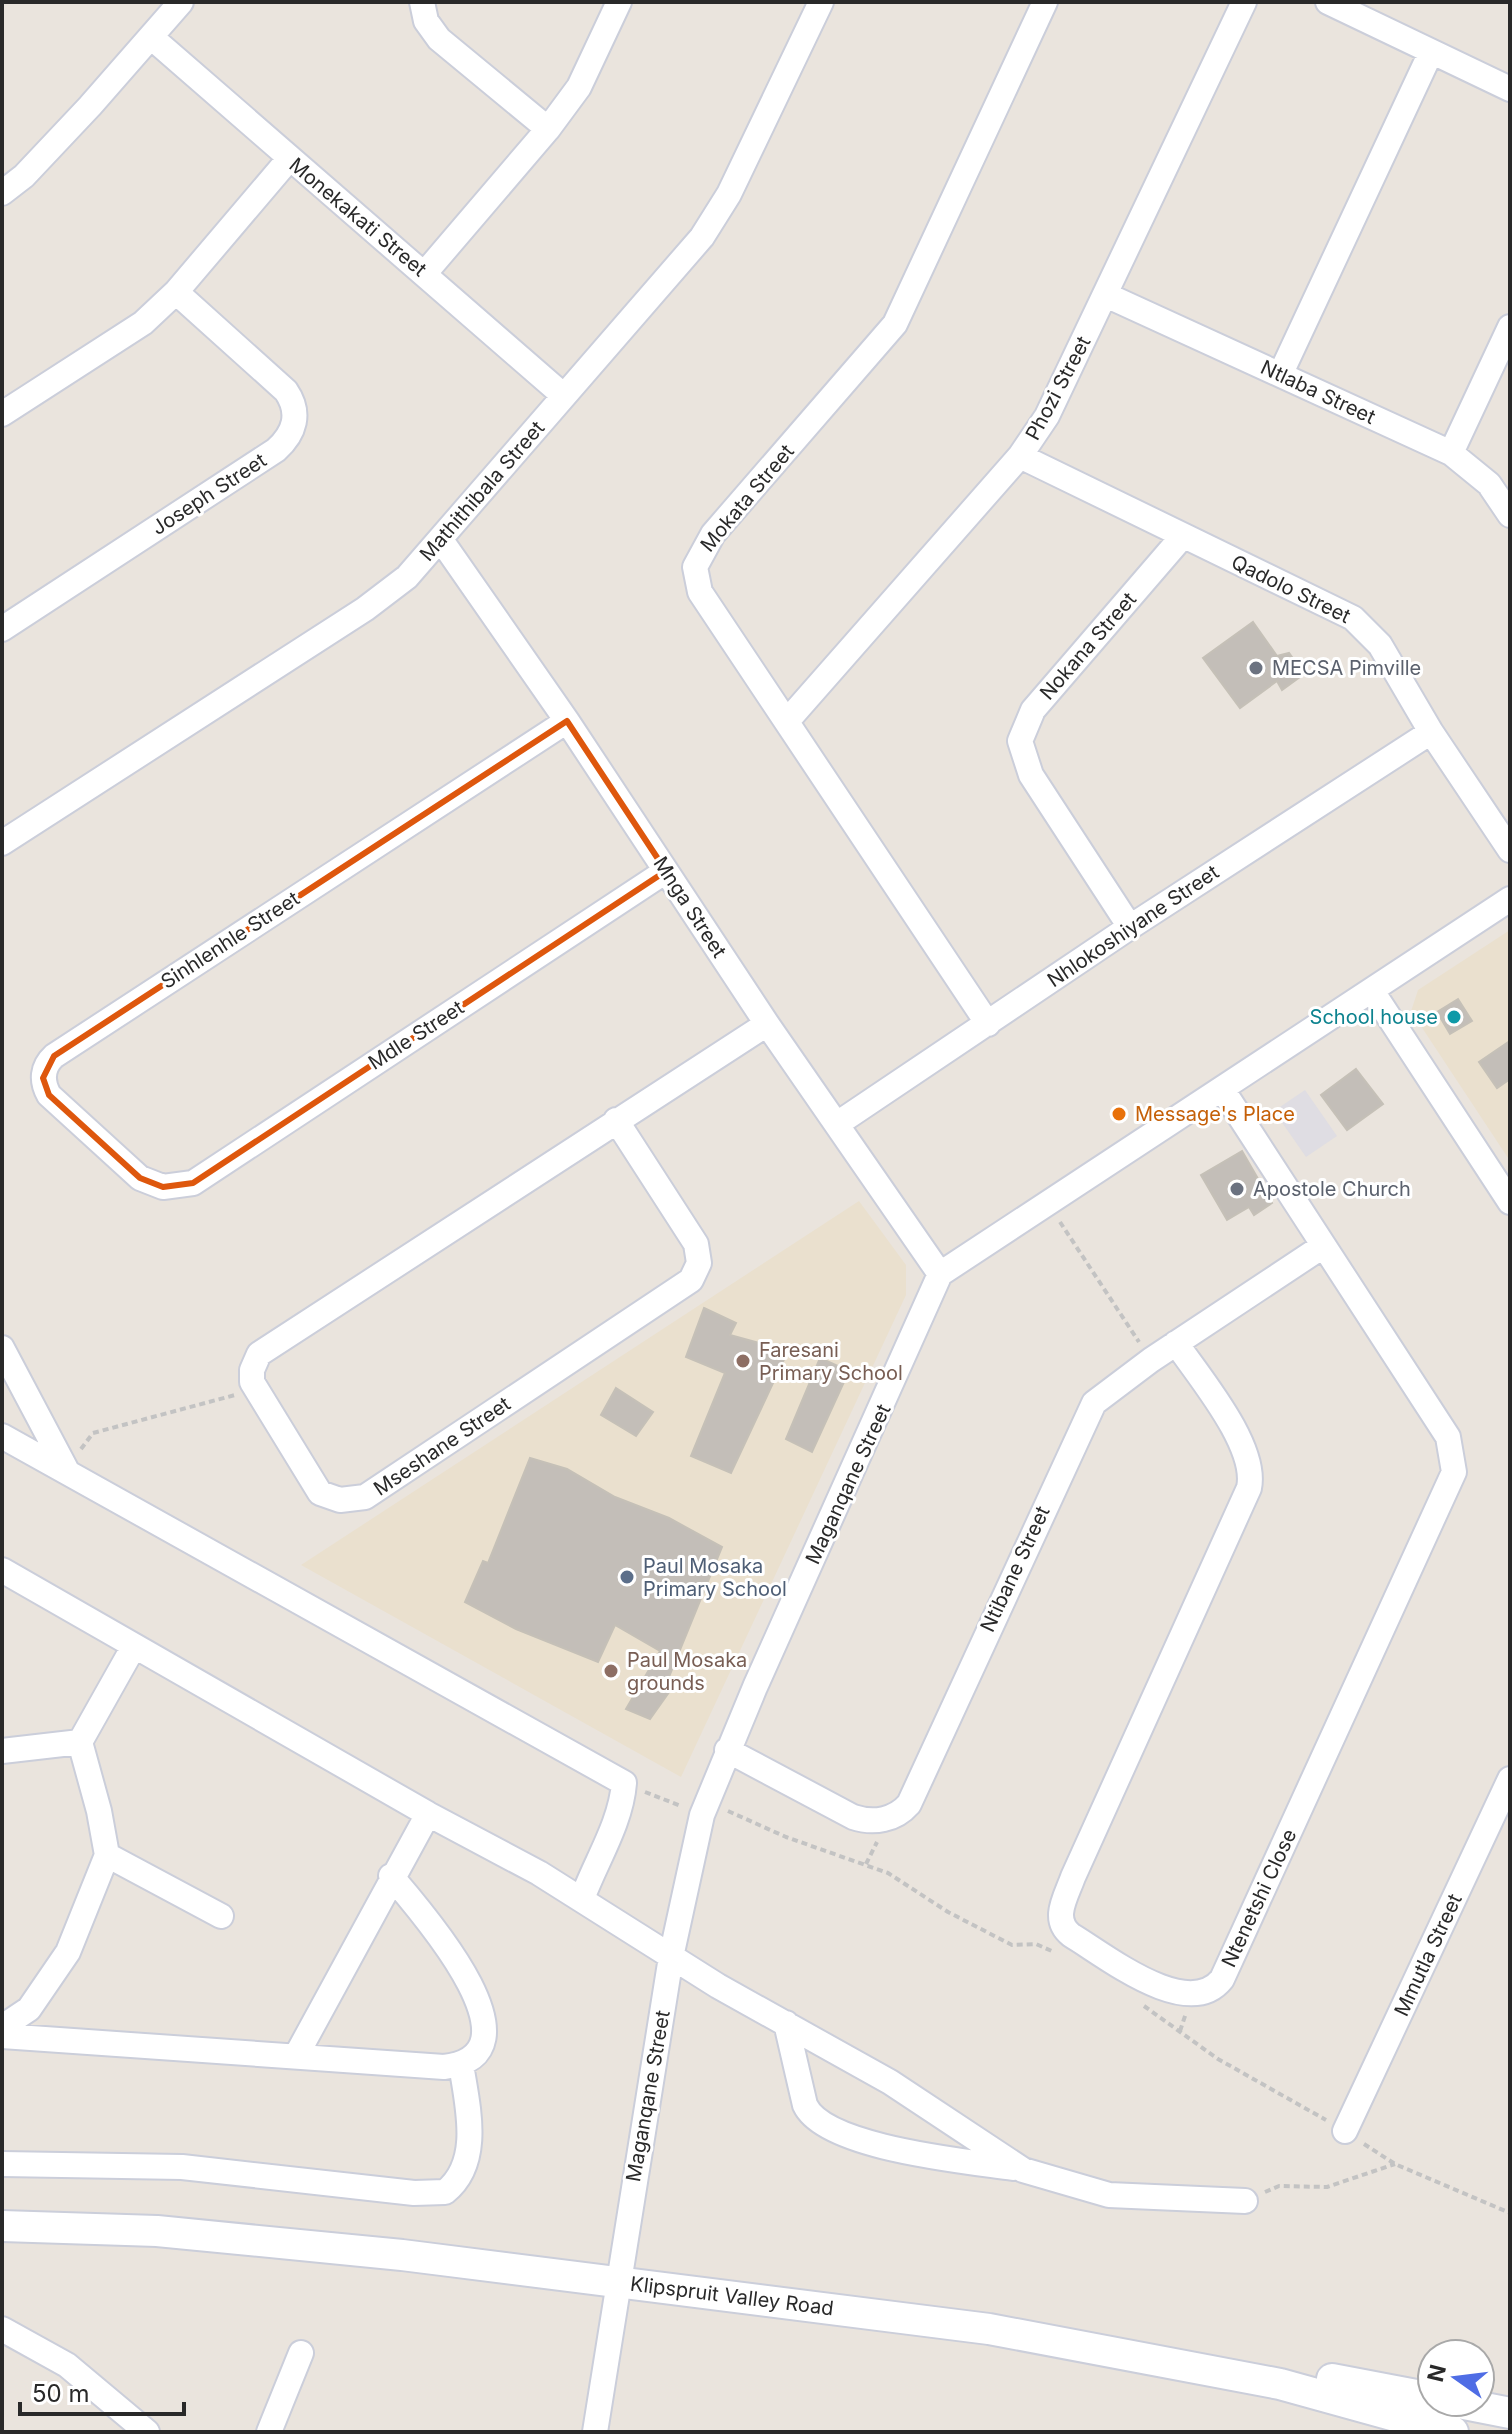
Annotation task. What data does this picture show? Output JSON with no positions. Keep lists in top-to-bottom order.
{
  "streets": {
    "street": [
      "Monekakati Street",
      "Phozi Street",
      "Ntlaba Street",
      "Mathithibala Street",
      "Joseph Street",
      "Mokata Street",
      "Qadolo Street",
      "Nokana Street",
      "Mnga Street",
      "Nhlokoshiyane Street",
      "Sinhlenhle Street",
      "Mdle Street",
      "Mseshane Street",
      "Maganqane Street",
      "Ntibane Street",
      "Ntenetshi Close",
      "Mmutla Street",
      "Klipspruit Valley Road"
    ]
  },
  "crossings": [
    ["Monekakati Street", "Mathithibala Street"],
    ["Phozi Street", "Ntlaba Street"],
    ["Phozi Street", "Mokata Street"],
    ["Phozi Street", "Qadolo Street"],
    ["Mathithibala Street", "Mnga Street"],
    ["Mokata Street", "Nhlokoshiyane Street"],
    ["Qadolo Street", "Nokana Street"],
    ["Qadolo Street", "Nhlokoshiyane Street"],
    ["Nokana Street", "Nhlokoshiyane Street"],
    ["Mnga Street", "Nhlokoshiyane Street"],
    ["Mnga Street", "Sinhlenhle Street"],
    ["Mnga Street", "Mdle Street"],
    ["Mnga Street", "Maganqane Street"],
    ["Sinhlenhle Street", "Mdle Street"],
    ["Maganqane Street", "Ntibane Street"],
    ["Maganqane Street", "Klipspruit Valley Road"],
    ["Ntibane Street", "Ntenetshi Close"]
  ],
  "places": [
    "MECSA Pimville",
    "School house",
    "Message's Place",
    "Apostole Church",
    "Faresani Primary School",
    "Paul Mosaka Primary School",
    "Paul Mosaka grounds"
  ],
  "scale_bar": "50 m",
  "north": "left"
}
